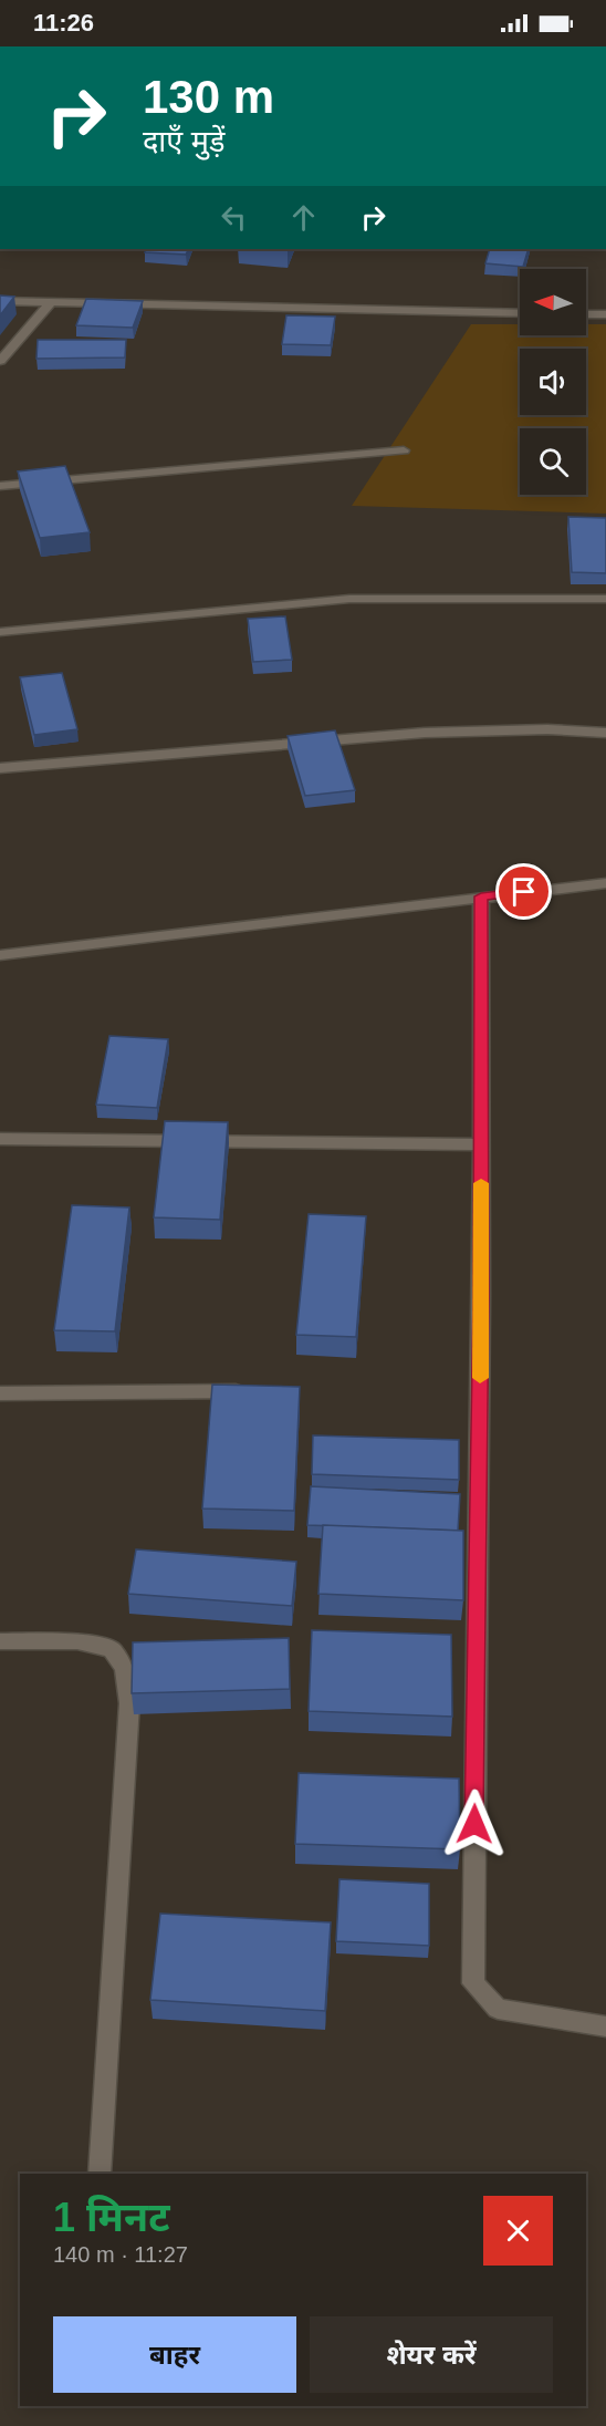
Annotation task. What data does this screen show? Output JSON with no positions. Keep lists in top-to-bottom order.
{
  "north": "left",
  "page": {
    "status": "11:26",
    "turn": ["130 m", "दाएँ मुड़ें"],
    "heading": ["1 मिनट", "140 m · 11:27"],
    "buttons": ["बाहर", "शेयर करें"]
  }
}
